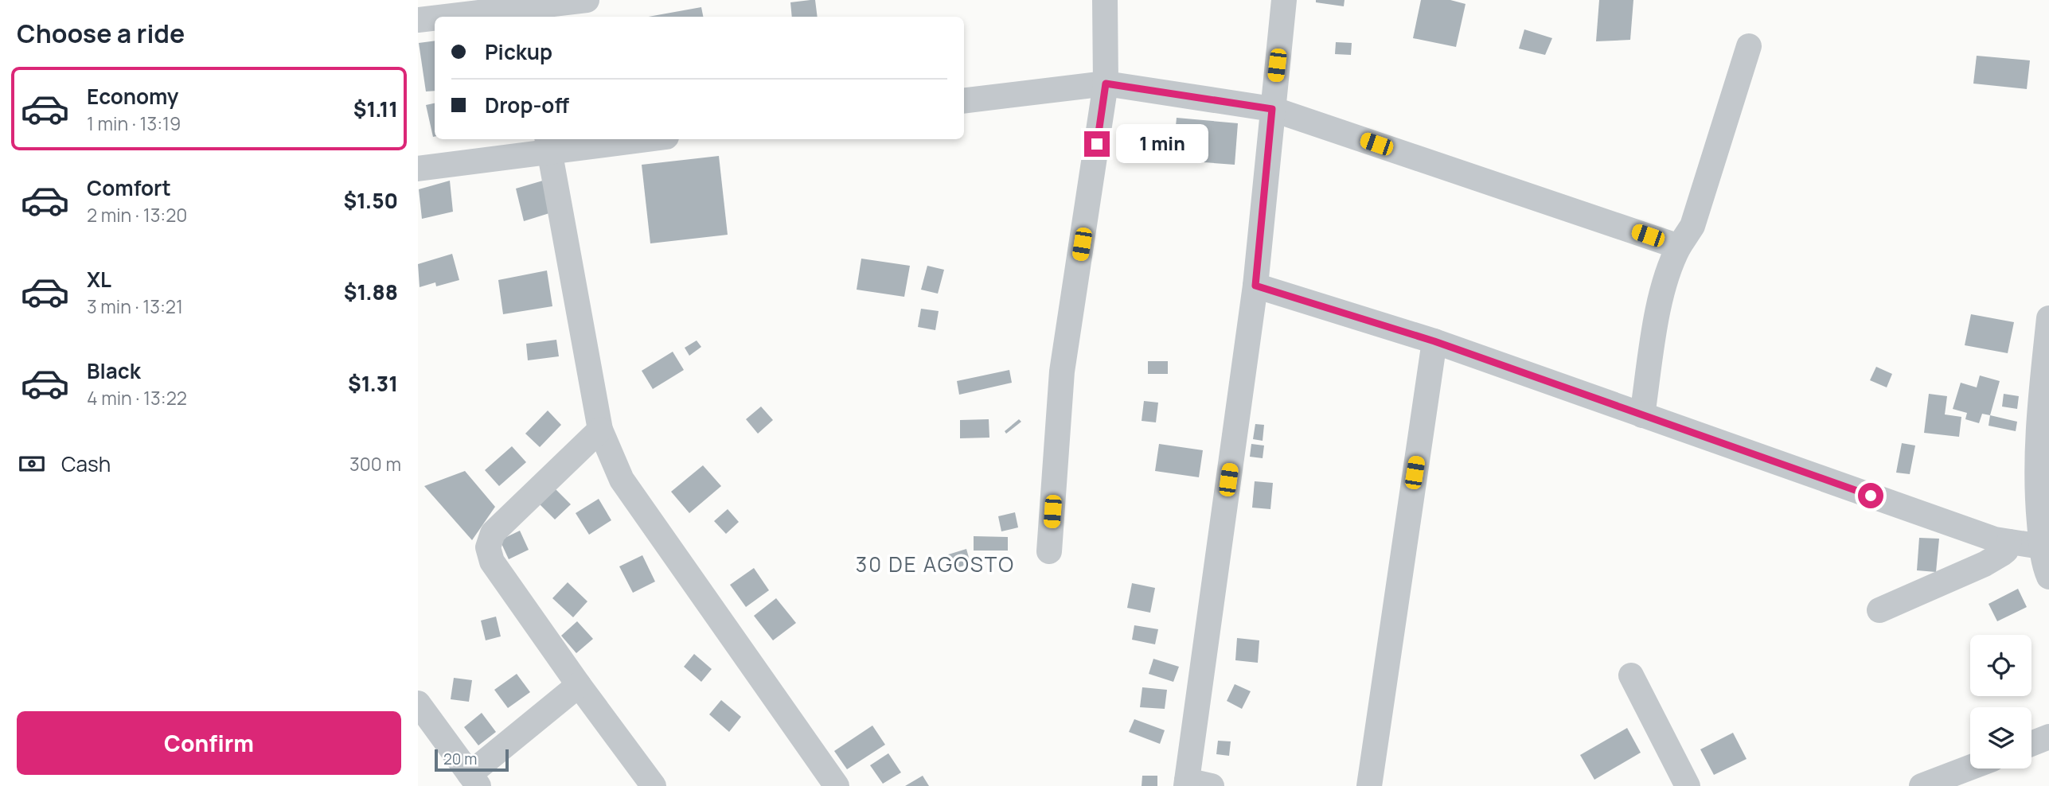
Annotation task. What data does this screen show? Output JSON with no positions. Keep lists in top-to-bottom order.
{
  "districts": ["30 DE AGOSTO"],
  "scale_bar": "20 m",
  "page": {
    "heading": "Choose a ride",
    "banner": ["Pickup", "Drop-off"],
    "list": [
      {
        "name": "Economy",
        "note": "1 min · 13:19",
        "value": "$1.11"
      },
      {
        "name": "Comfort",
        "note": "2 min · 13:20",
        "value": "$1.50"
      },
      {
        "name": "XL",
        "note": "3 min · 13:21",
        "value": "$1.88"
      },
      {
        "name": "Black",
        "note": "4 min · 13:22",
        "value": "$1.31"
      }
    ],
    "bubble": "1 min",
    "pay": ["Cash", "300 m"],
    "buttons": "Confirm",
    "scale": "20 m"
  }
}
